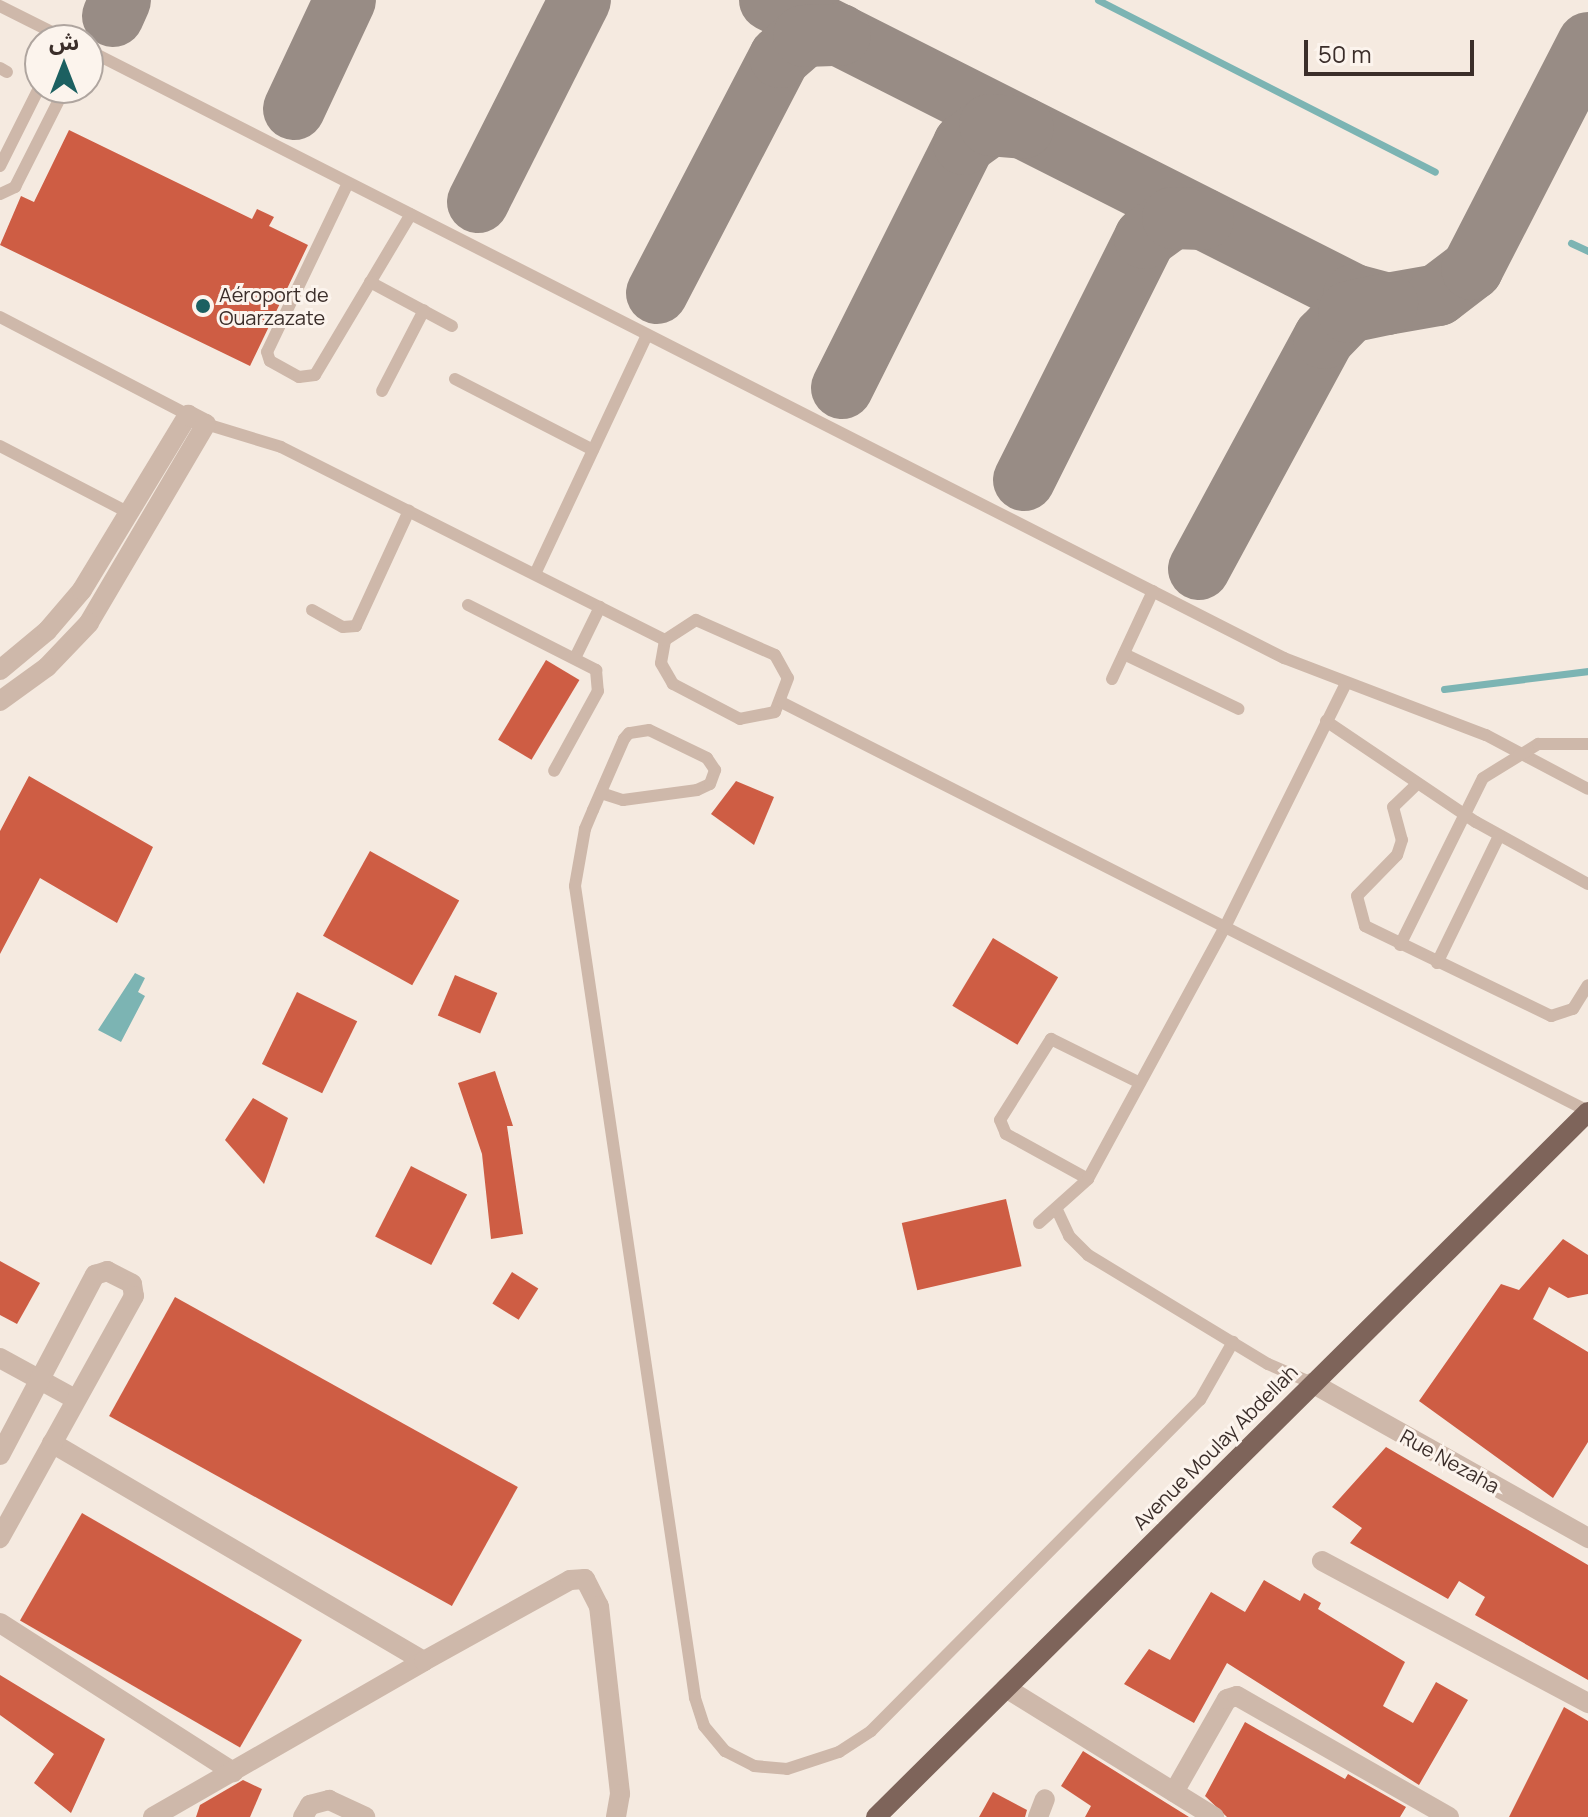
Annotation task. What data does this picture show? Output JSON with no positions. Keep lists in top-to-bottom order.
{
  "streets": {
    "main road": ["Avenue Moulay Abdellah"],
    "street": ["Rue Nezaha"]
  },
  "crossings": [
    ["Avenue Moulay Abdellah", "Rue Nezaha"]
  ],
  "places": ["Aéroport de Ouarzazate"],
  "scale_bar": "50 m",
  "north": "top"
}
